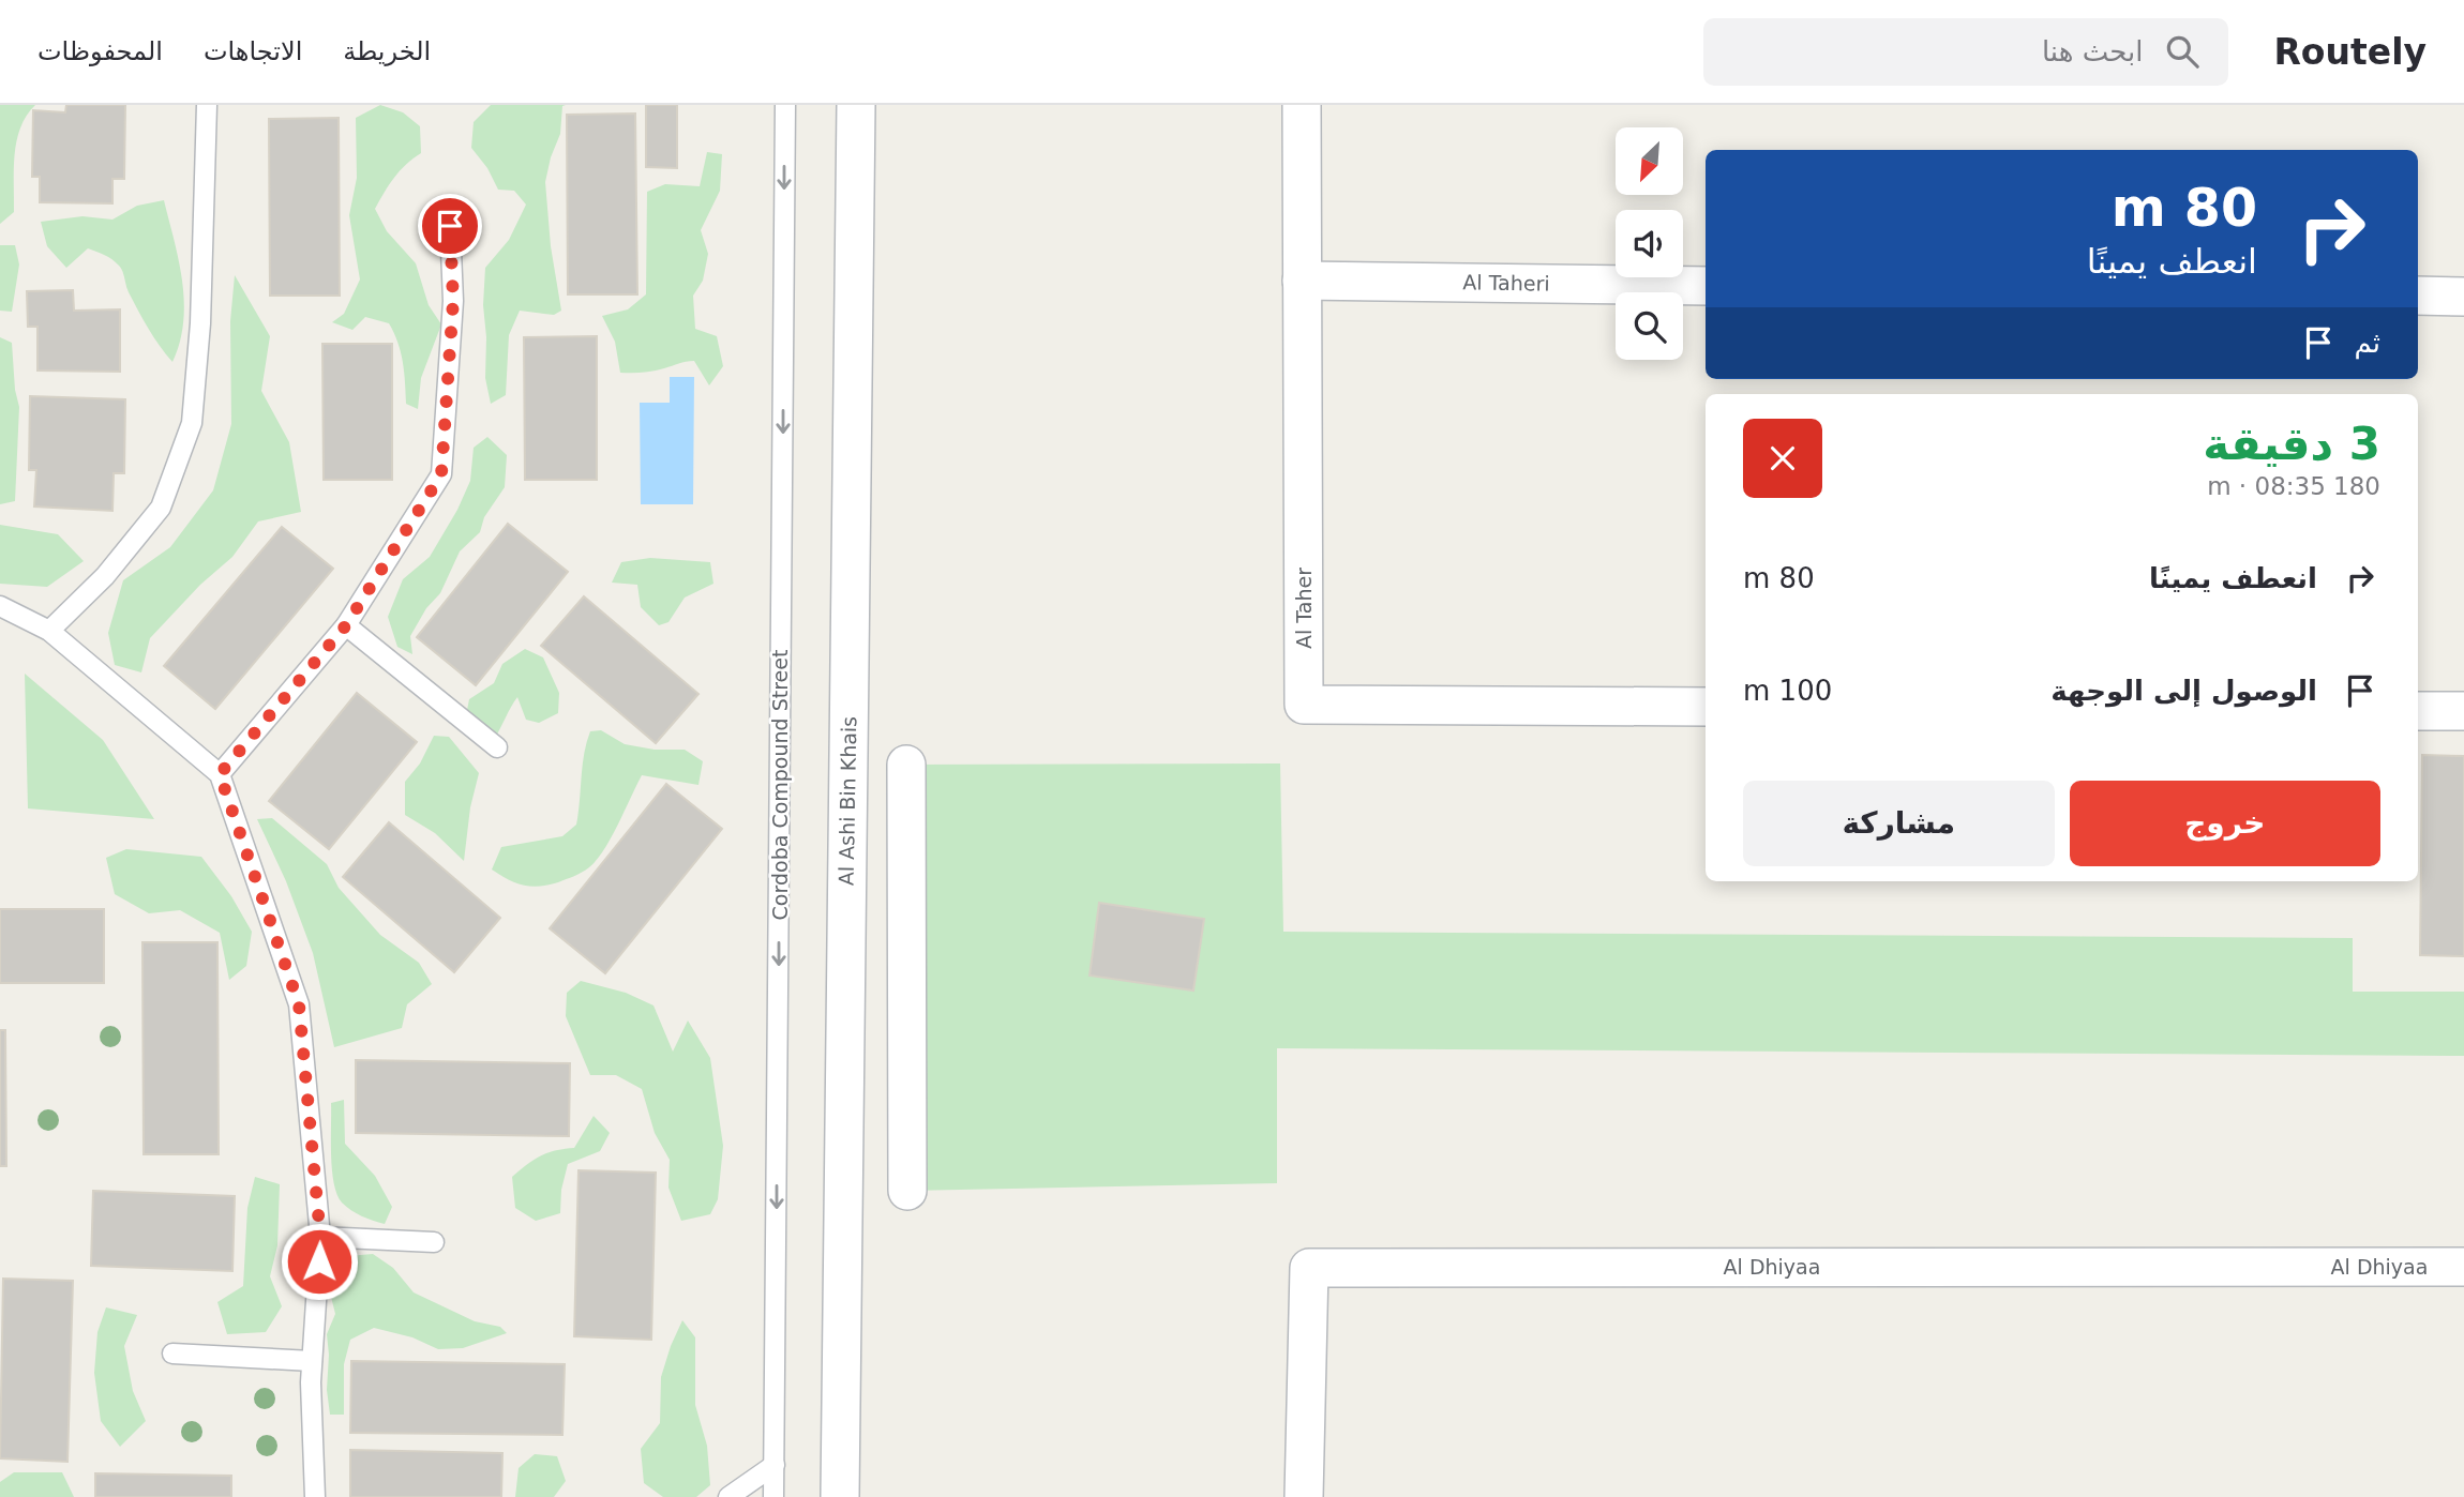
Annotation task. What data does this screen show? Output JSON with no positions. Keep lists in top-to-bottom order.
{
  "streets": {
    "street": [
      "Al Taheri",
      "Al Taher",
      "Al Ashi Bin Khais",
      "Al Dhiyaa"
    ],
    "lane": ["Cordoba Compound Street"]
  },
  "crossings": [
    ["Al Taheri", "Al Taher"]
  ],
  "one_way": ["Cordoba Compound Street"],
  "north": "bottom left",
  "page": {
    "header": "Routely",
    "search": "ابحث هنا",
    "nav": ["الخريطة", "الاتجاهات", "المحفوظات"],
    "turn": ["80 m", "انعطف يمينًا"],
    "then": "ثم",
    "heading": ["3 دقيقة", "180 m · 08:35"],
    "list": [
      {
        "name": "انعطف يمينًا",
        "value": "80 m"
      },
      {
        "name": "الوصول إلى الوجهة",
        "value": "100 m"
      }
    ],
    "buttons": ["خروج", "مشاركة"]
  }
}
